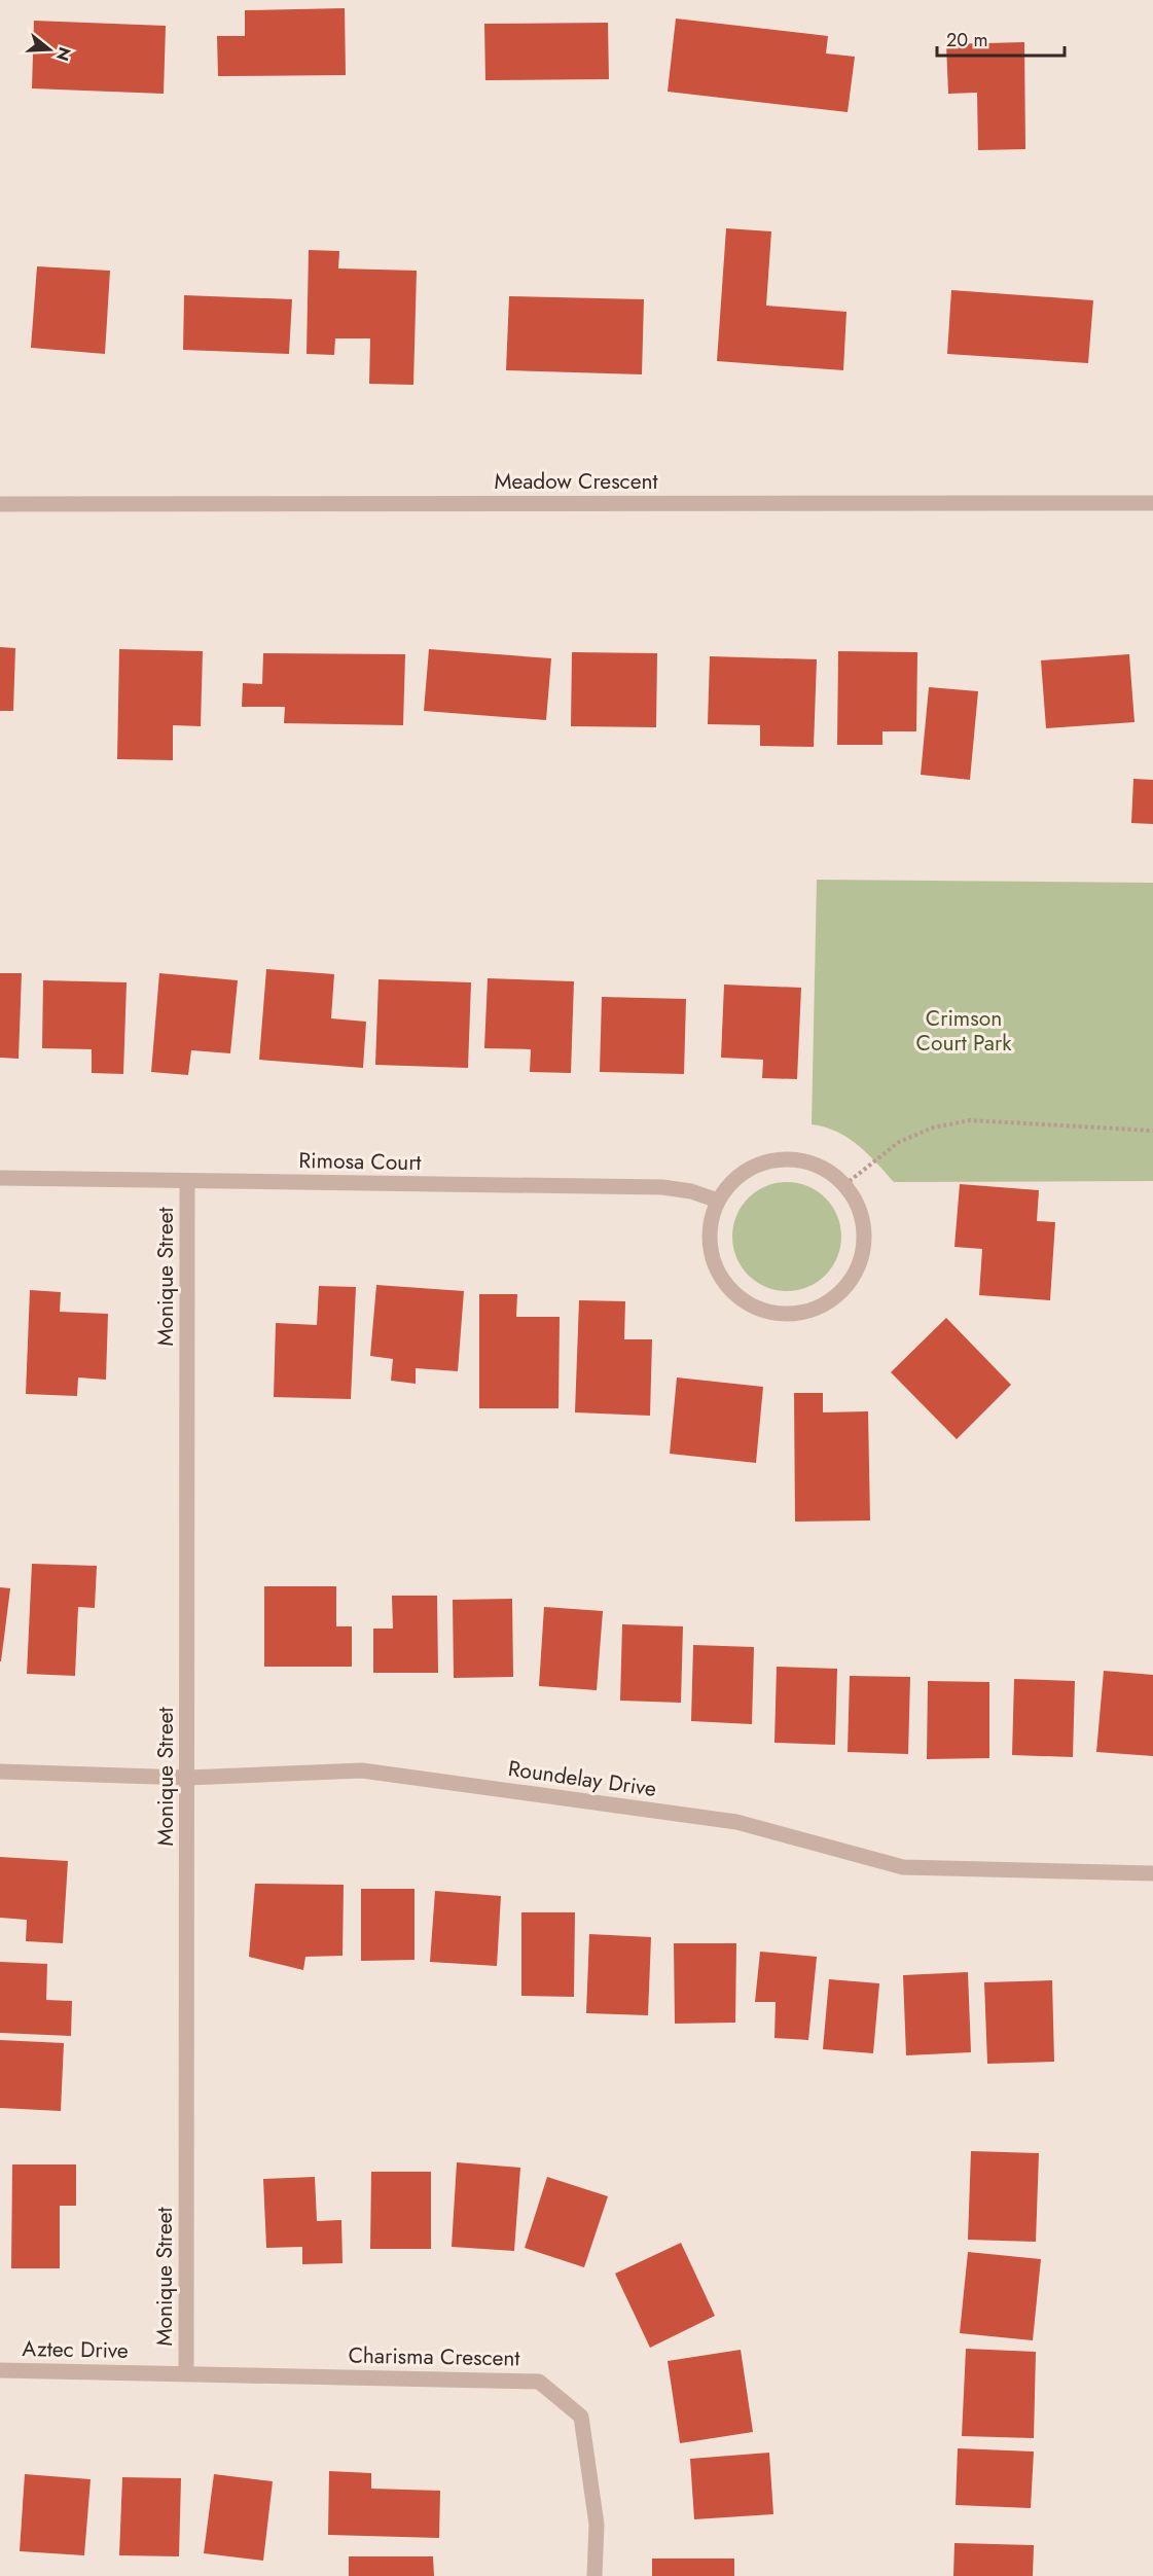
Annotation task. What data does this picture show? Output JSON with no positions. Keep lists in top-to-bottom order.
{
  "streets": {
    "street": [
      "Meadow Crescent",
      "Rimosa Court",
      "Monique Street",
      "Roundelay Drive",
      "Aztec Drive",
      "Charisma Crescent"
    ]
  },
  "crossings": [
    ["Rimosa Court", "Monique Street"],
    ["Monique Street", "Roundelay Drive"],
    ["Monique Street", "Aztec Drive"],
    ["Monique Street", "Charisma Crescent"],
    ["Aztec Drive", "Charisma Crescent"]
  ],
  "parks": ["Crimson Court Park"],
  "scale_bar": "20 m",
  "north": "right"
}
